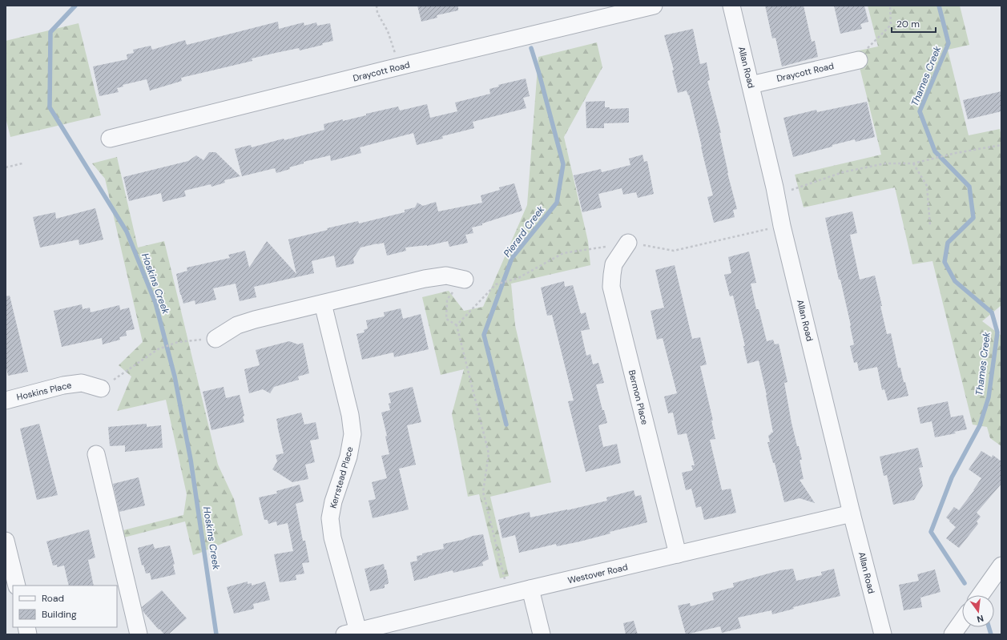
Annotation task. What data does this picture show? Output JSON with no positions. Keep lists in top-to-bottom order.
{
  "streets": {
    "street": [
      "Allan Road",
      "Draycott Road",
      "Hoskins Place",
      "Bermon Place",
      "Kerrstead Place",
      "Westover Road"
    ]
  },
  "crossings": [
    ["Allan Road", "Draycott Road"],
    ["Allan Road", "Westover Road"],
    ["Bermon Place", "Westover Road"],
    ["Kerrstead Place", "Westover Road"]
  ],
  "water": ["Thames Creek", "Pierard Creek", "Hoskins Creek"],
  "legend": ["Road", "Building"],
  "scale_bar": "20 m",
  "north": "bottom"
}
